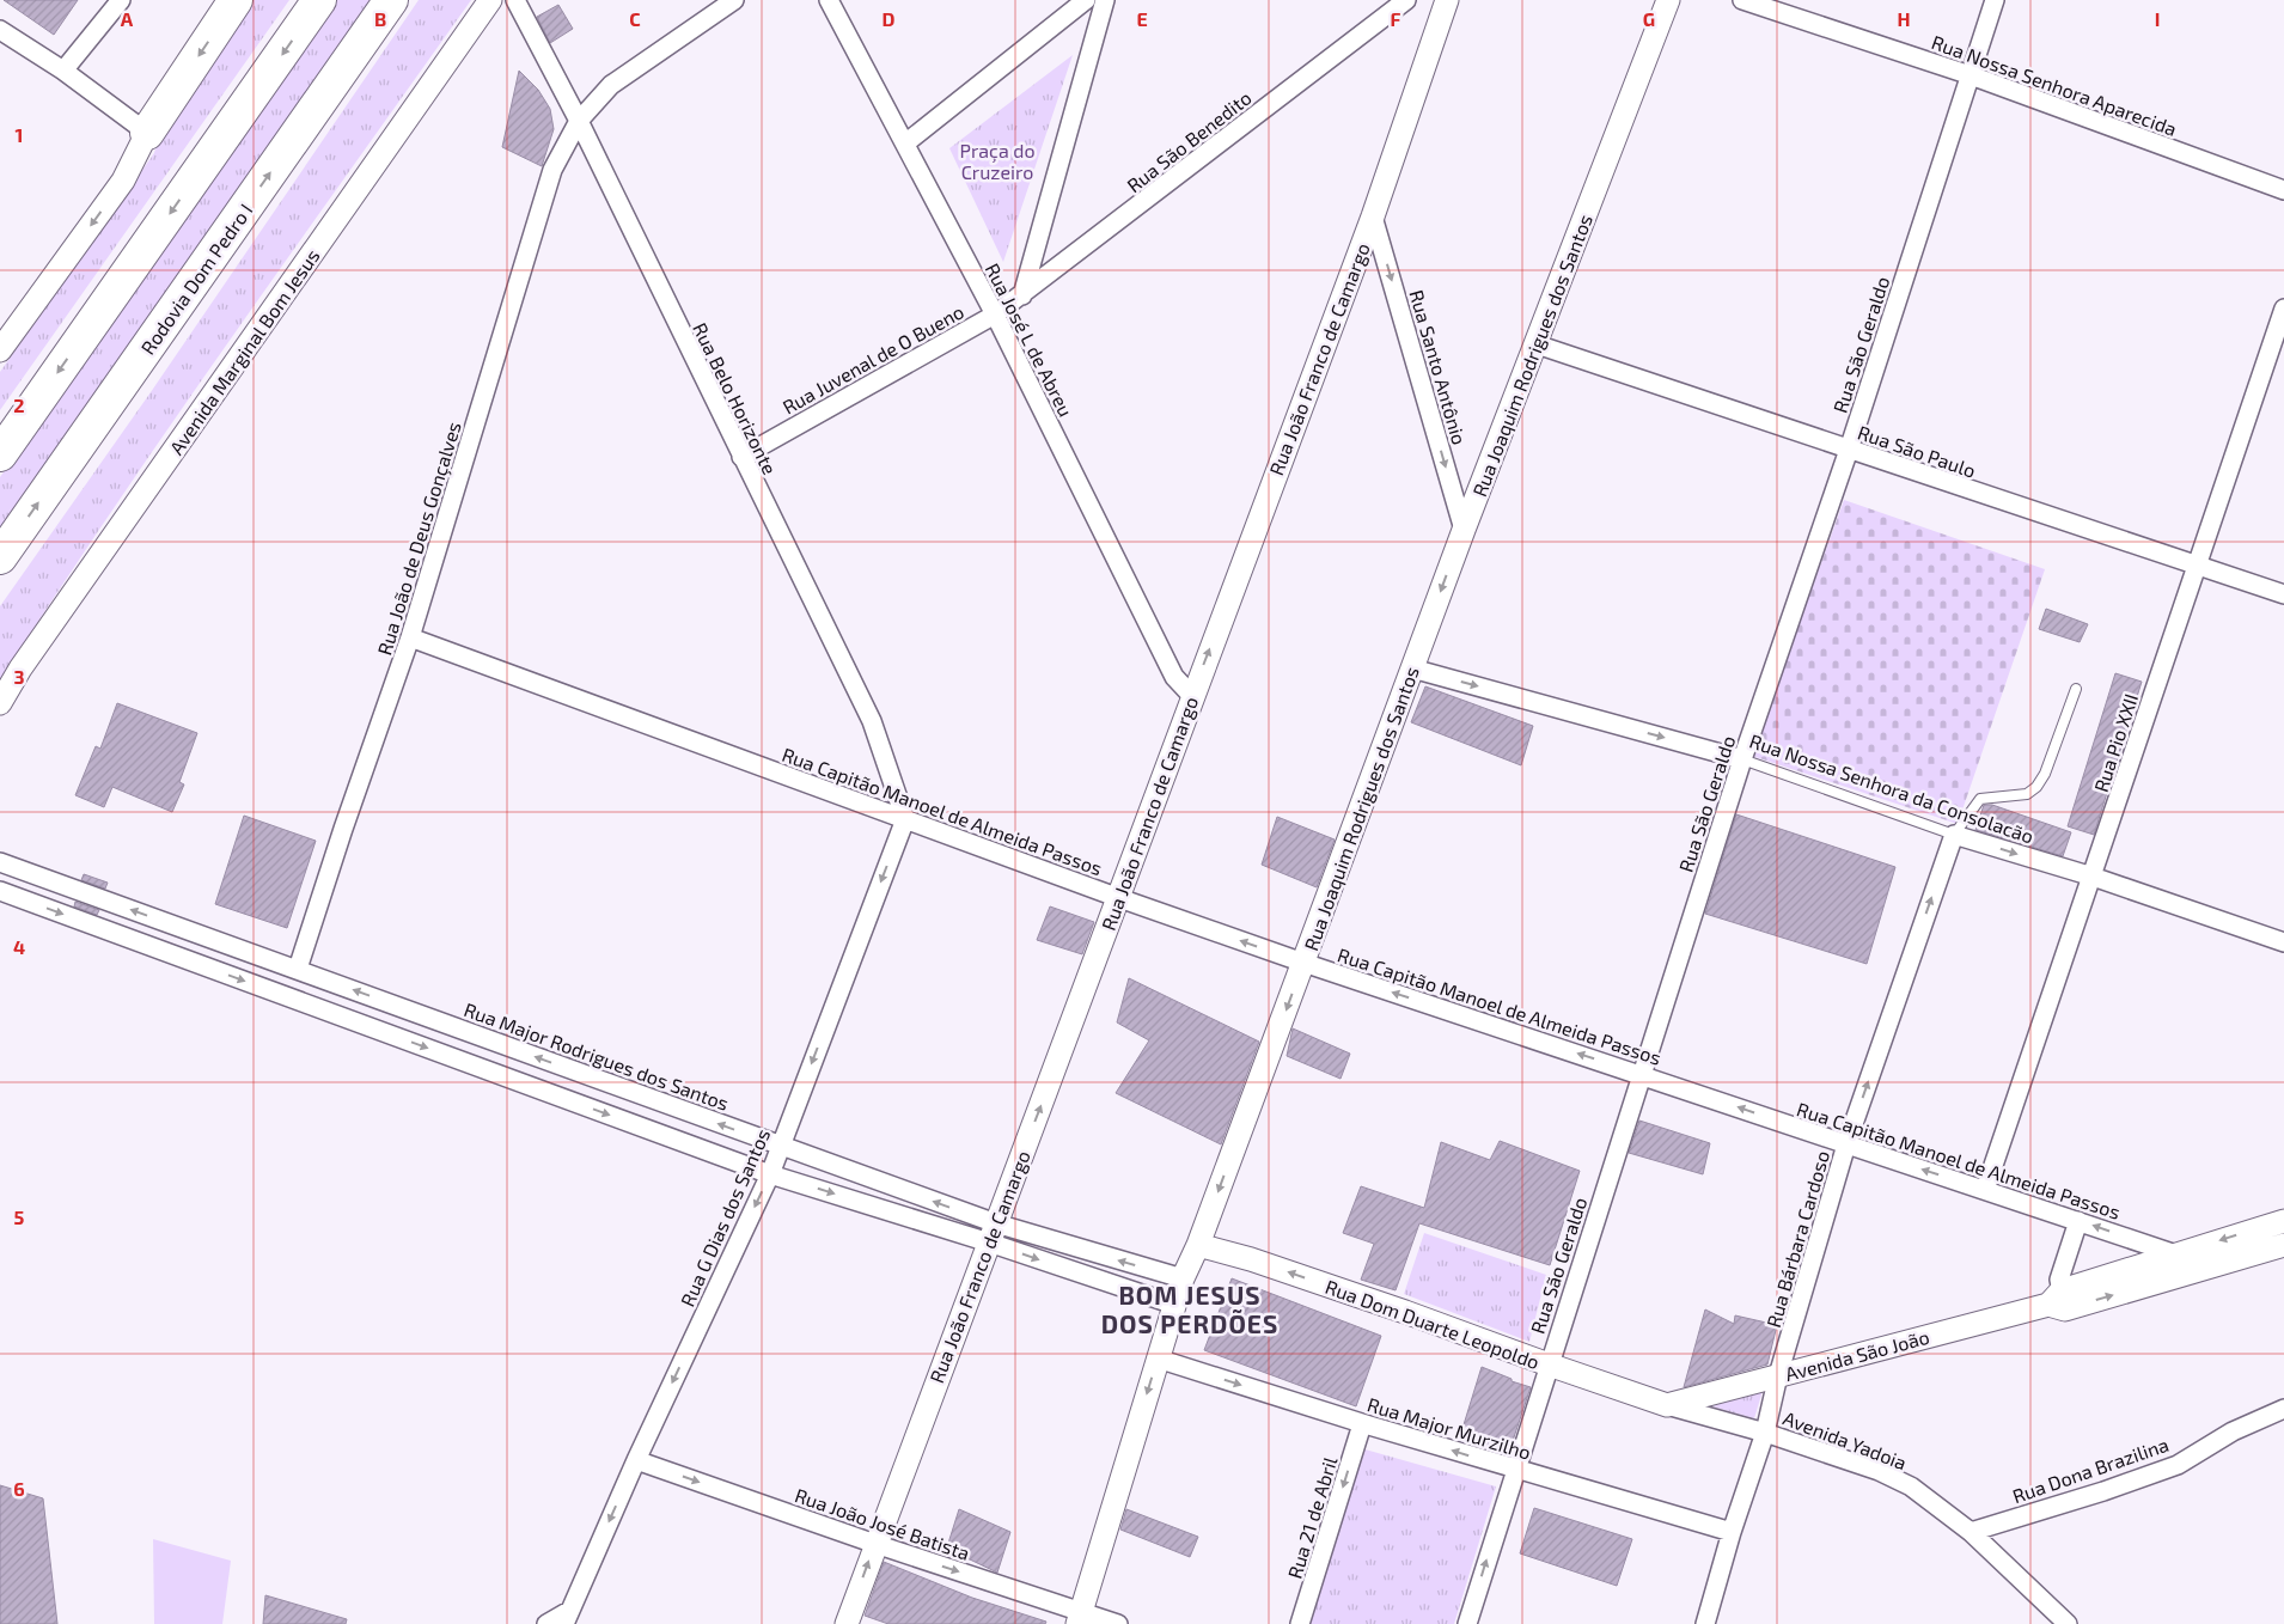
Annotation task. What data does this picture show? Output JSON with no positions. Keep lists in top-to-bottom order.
{
  "streets": {
    "highway": ["Rodovia Dom Pedro I"],
    "street": [
      "Rua Nossa Senhora Aparecida",
      "Rua São Benedito",
      "Rua José L de Abreu",
      "Rua São Geraldo",
      "Avenida Marginal Bom Jesus",
      "Rua Joaquim Rodrigues dos Santos",
      "Rua Juvenal de O Bueno",
      "Rua João Franco de Camargo",
      "Rua Santo Antônio",
      "Rua Belo Horizonte",
      "Rua São Paulo",
      "Rua João de Deus Gonçalves",
      "Rua Pio XXII",
      "Rua Nossa Senhora da Consolacão",
      "Rua Capitão Manoel de Almeida Passos",
      "Rua Major Rodrigues dos Santos",
      "Rua G Dias dos Santos",
      "Rua Bárbara Cardoso",
      "Rua Dom Duarte Leopoldo",
      "Avenida São João",
      "Rua Major Murzilho",
      "Avenida Yadoia",
      "Rua Dona Brazilina",
      "Rua 21 de Abril",
      "Rua João José Batista"
    ]
  },
  "crossings": [
    ["Rua Nossa Senhora Aparecida", "Rua São Geraldo"],
    ["Rua São Benedito", "Rua José L de Abreu"],
    ["Rua São Benedito", "Rua Juvenal de O Bueno"],
    ["Rua José L de Abreu", "Rua Juvenal de O Bueno"],
    ["Rua José L de Abreu", "Rua João Franco de Camargo"],
    ["Rua São Geraldo", "Rua São Paulo"],
    ["Rua São Geraldo", "Rua Nossa Senhora da Consolacão"],
    ["Rua São Geraldo", "Rua Capitão Manoel de Almeida Passos"],
    ["Rua São Geraldo", "Rua Dom Duarte Leopoldo"],
    ["Rua São Geraldo", "Rua Major Murzilho"],
    ["Rua Joaquim Rodrigues dos Santos", "Rua Santo Antônio"],
    ["Rua Joaquim Rodrigues dos Santos", "Rua São Paulo"],
    ["Rua Joaquim Rodrigues dos Santos", "Rua Nossa Senhora da Consolacão"],
    ["Rua Joaquim Rodrigues dos Santos", "Rua Capitão Manoel de Almeida Passos"],
    ["Rua Joaquim Rodrigues dos Santos", "Rua Major Rodrigues dos Santos"],
    ["Rua Joaquim Rodrigues dos Santos", "Rua Dom Duarte Leopoldo"],
    ["Rua Joaquim Rodrigues dos Santos", "Rua Major Murzilho"],
    ["Rua Joaquim Rodrigues dos Santos", "Rua João José Batista"],
    ["Rua Juvenal de O Bueno", "Rua Belo Horizonte"],
    ["Rua João Franco de Camargo", "Rua Santo Antônio"],
    ["Rua João Franco de Camargo", "Rua Capitão Manoel de Almeida Passos"],
    ["Rua João Franco de Camargo", "Rua Major Rodrigues dos Santos"],
    ["Rua João Franco de Camargo", "Rua João José Batista"],
    ["Rua Belo Horizonte", "Rua João de Deus Gonçalves"],
    ["Rua Belo Horizonte", "Rua Capitão Manoel de Almeida Passos"],
    ["Rua Belo Horizonte", "Rua G Dias dos Santos"],
    ["Rua São Paulo", "Rua Pio XXII"],
    ["Rua João de Deus Gonçalves", "Rua Capitão Manoel de Almeida Passos"],
    ["Rua João de Deus Gonçalves", "Rua Major Rodrigues dos Santos"],
    ["Rua Pio XXII", "Rua Nossa Senhora da Consolacão"],
    ["Rua Pio XXII", "Rua Capitão Manoel de Almeida Passos"],
    ["Rua Nossa Senhora da Consolacão", "Rua Bárbara Cardoso"],
    ["Rua Capitão Manoel de Almeida Passos", "Rua G Dias dos Santos"],
    ["Rua Capitão Manoel de Almeida Passos", "Rua Bárbara Cardoso"],
    ["Rua Capitão Manoel de Almeida Passos", "Avenida São João"],
    ["Rua Major Rodrigues dos Santos", "Rua G Dias dos Santos"],
    ["Rua G Dias dos Santos", "Rua João José Batista"],
    ["Rua Bárbara Cardoso", "Avenida São João"],
    ["Rua Bárbara Cardoso", "Rua Major Murzilho"],
    ["Rua Bárbara Cardoso", "Avenida Yadoia"],
    ["Rua Dom Duarte Leopoldo", "Avenida São João"],
    ["Rua Dom Duarte Leopoldo", "Avenida Yadoia"],
    ["Avenida São João", "Avenida Yadoia"],
    ["Rua Major Murzilho", "Rua 21 de Abril"],
    ["Avenida Yadoia", "Rua Dona Brazilina"]
  ],
  "one_way": [
    "Rua Joaquim Rodrigues dos Santos",
    "Rua João Franco de Camargo",
    "Rua Santo Antônio",
    "Rua Nossa Senhora da Consolacão",
    "Rua Capitão Manoel de Almeida Passos",
    "Rua G Dias dos Santos",
    "Rua Bárbara Cardoso",
    "Rua Dom Duarte Leopoldo",
    "Rua 21 de Abril",
    "Rua João José Batista"
  ],
  "districts": ["BOM JESUS DOS PERDÕES"],
  "parks": ["Praça do Cruzeiro"],
  "grid": {
    "columns": [
      "A",
      "B",
      "C",
      "D",
      "E",
      "F",
      "G",
      "H",
      "I"
    ],
    "rows": [
      "1",
      "2",
      "3",
      "4",
      "5",
      "6"
    ]
  }
}
